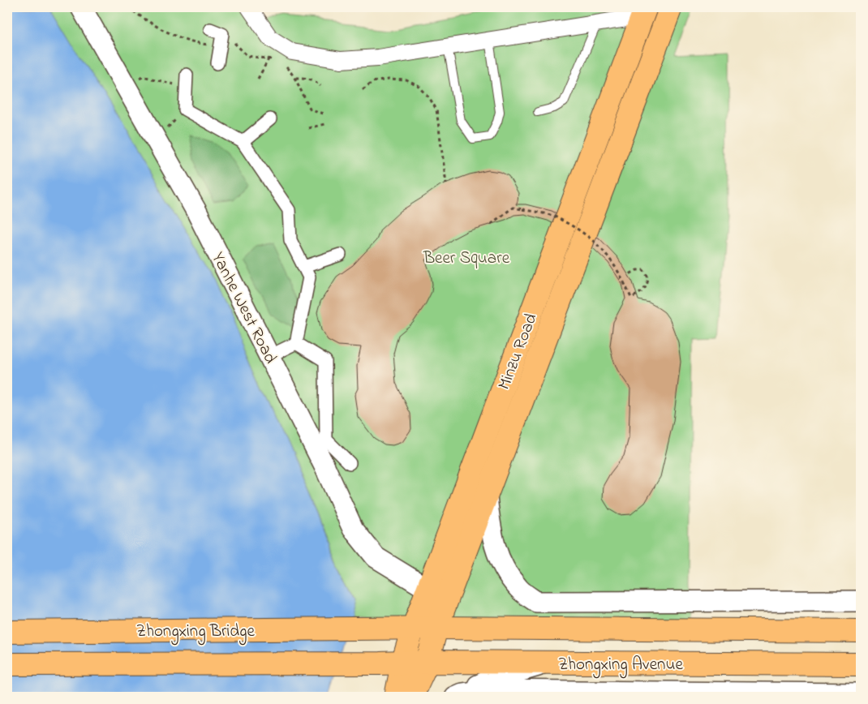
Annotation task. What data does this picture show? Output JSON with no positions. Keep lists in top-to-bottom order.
{
  "streets": {
    "main road": ["Minzu Road", "Zhongxing Bridge", "Zhongxing Avenue"],
    "street": ["Yanhe West Road"]
  },
  "crossings": [
    ["Yanhe West Road", "Minzu Road"],
    ["Minzu Road", "Zhongxing Avenue"],
    ["Zhongxing Bridge", "Zhongxing Avenue"]
  ],
  "parks": ["Beer Square"]
}
